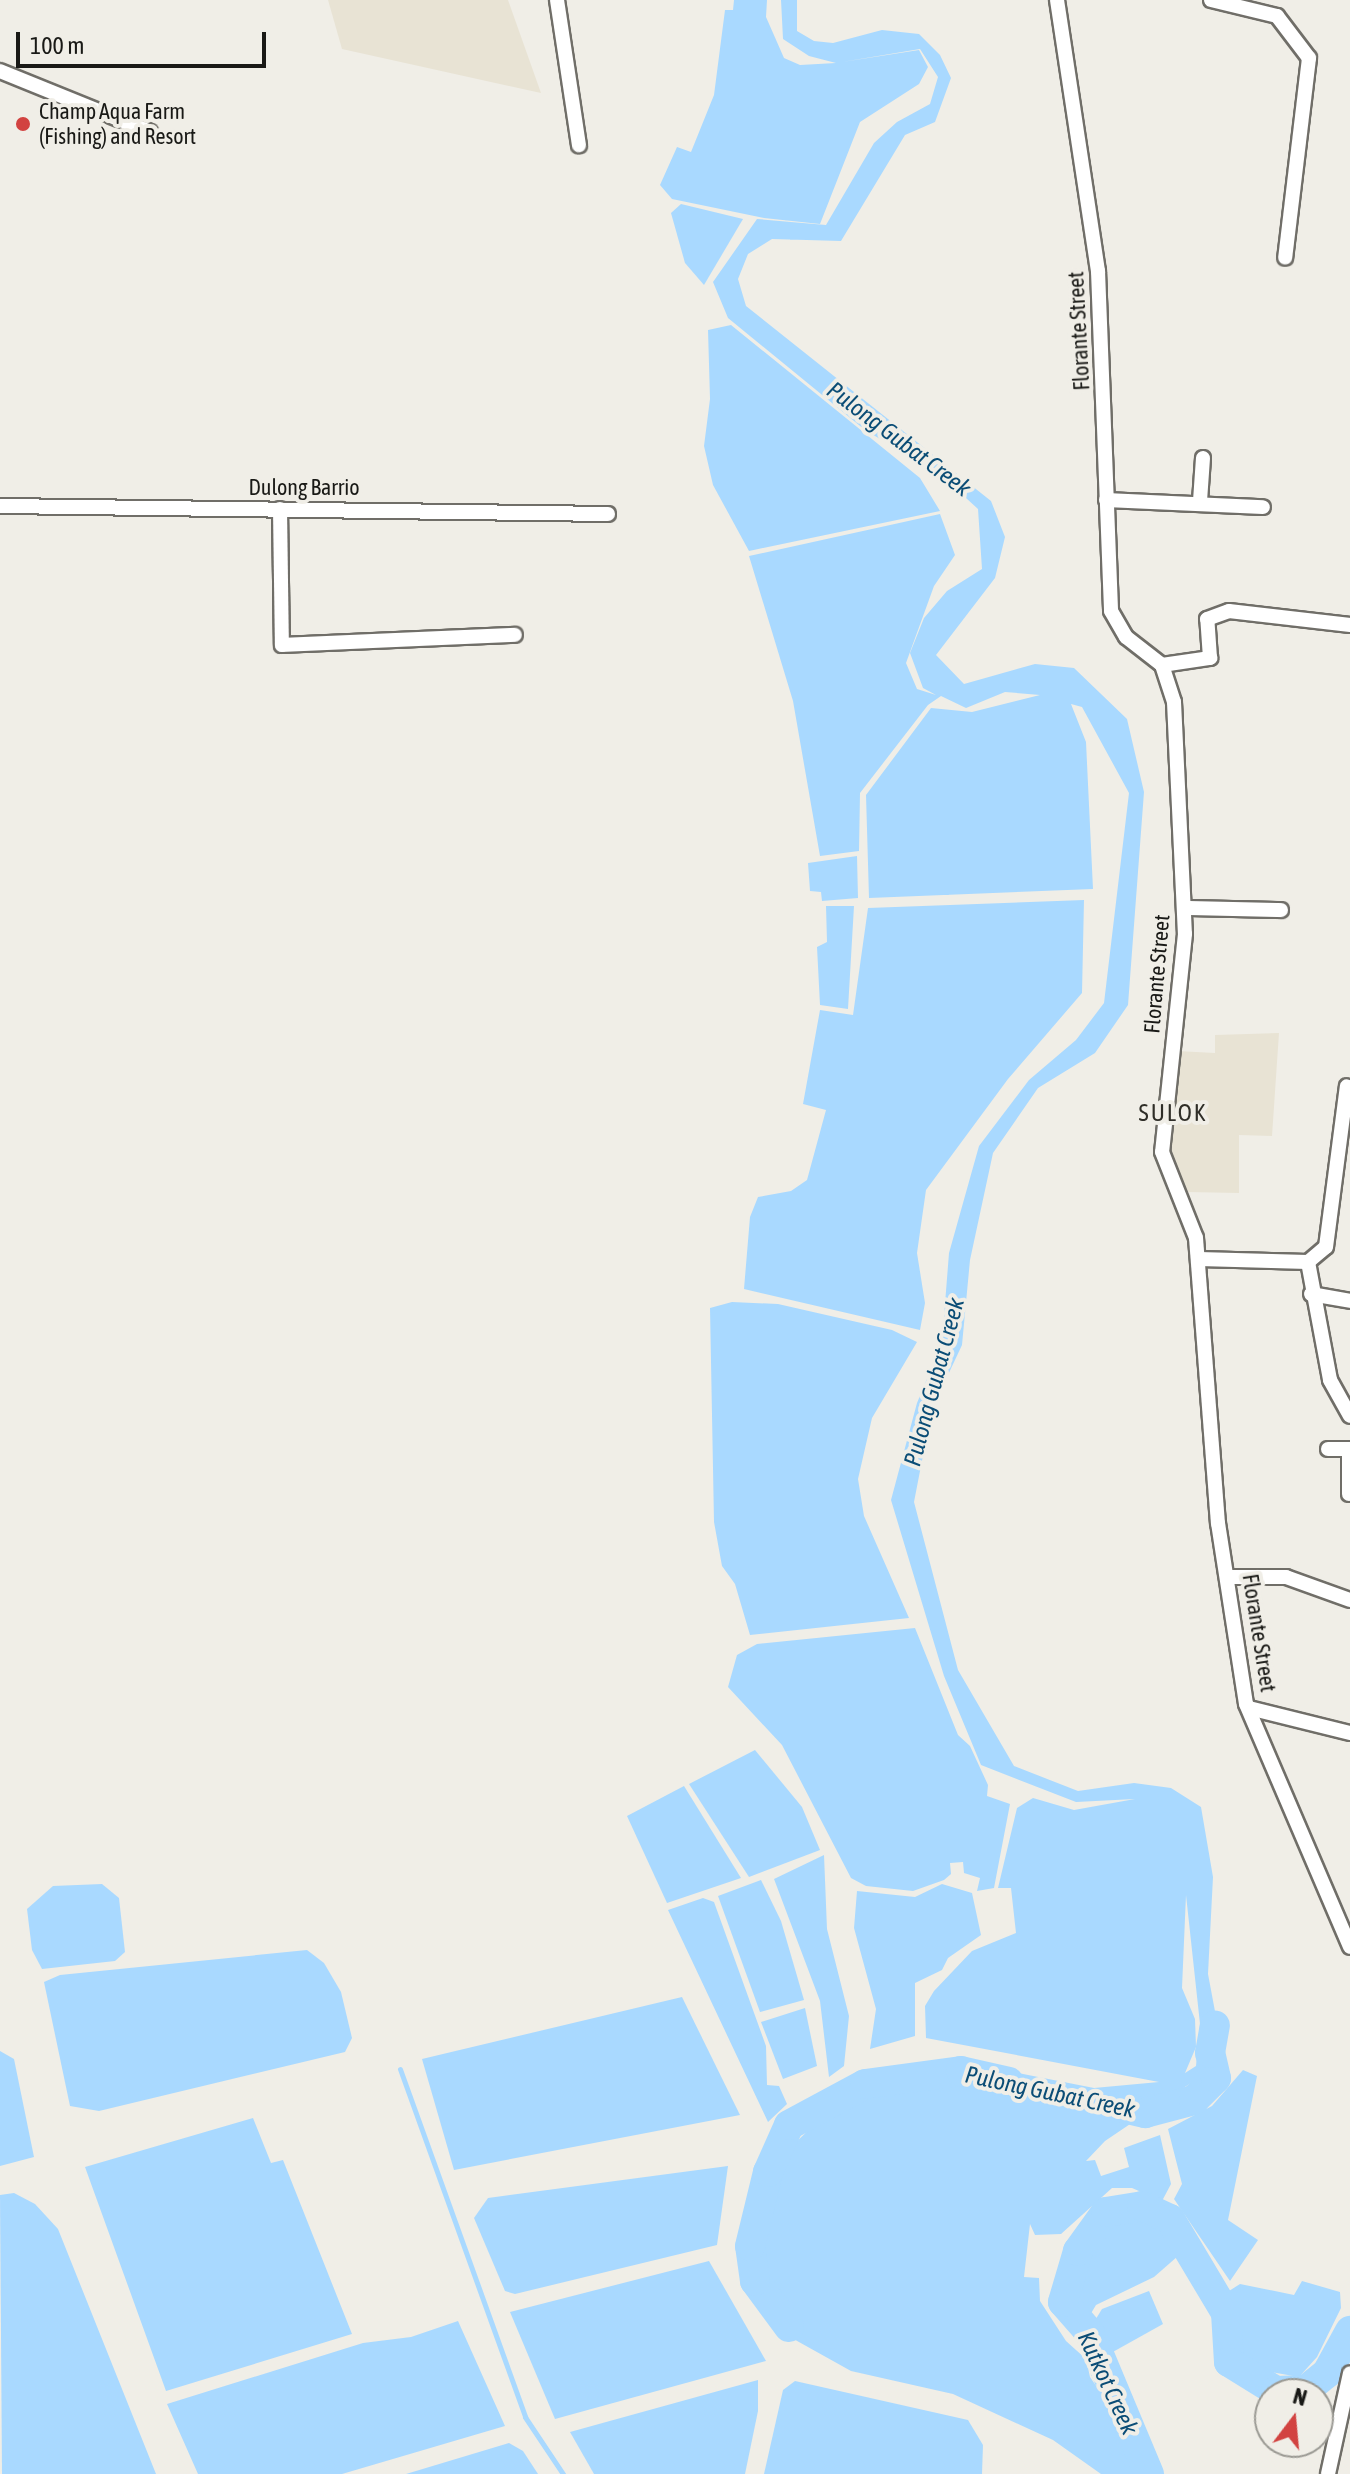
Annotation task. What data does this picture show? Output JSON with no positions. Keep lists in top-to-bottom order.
{
  "streets": {
    "street": ["Florante Street", "Dulong Barrio"]
  },
  "districts": ["SULOK"],
  "water": ["Pulong Gubat Creek", "Kutkot Creek"],
  "places": ["Champ Aqua Farm (Fishing) and Resort"],
  "scale_bar": "100 m",
  "north": "top"
}
